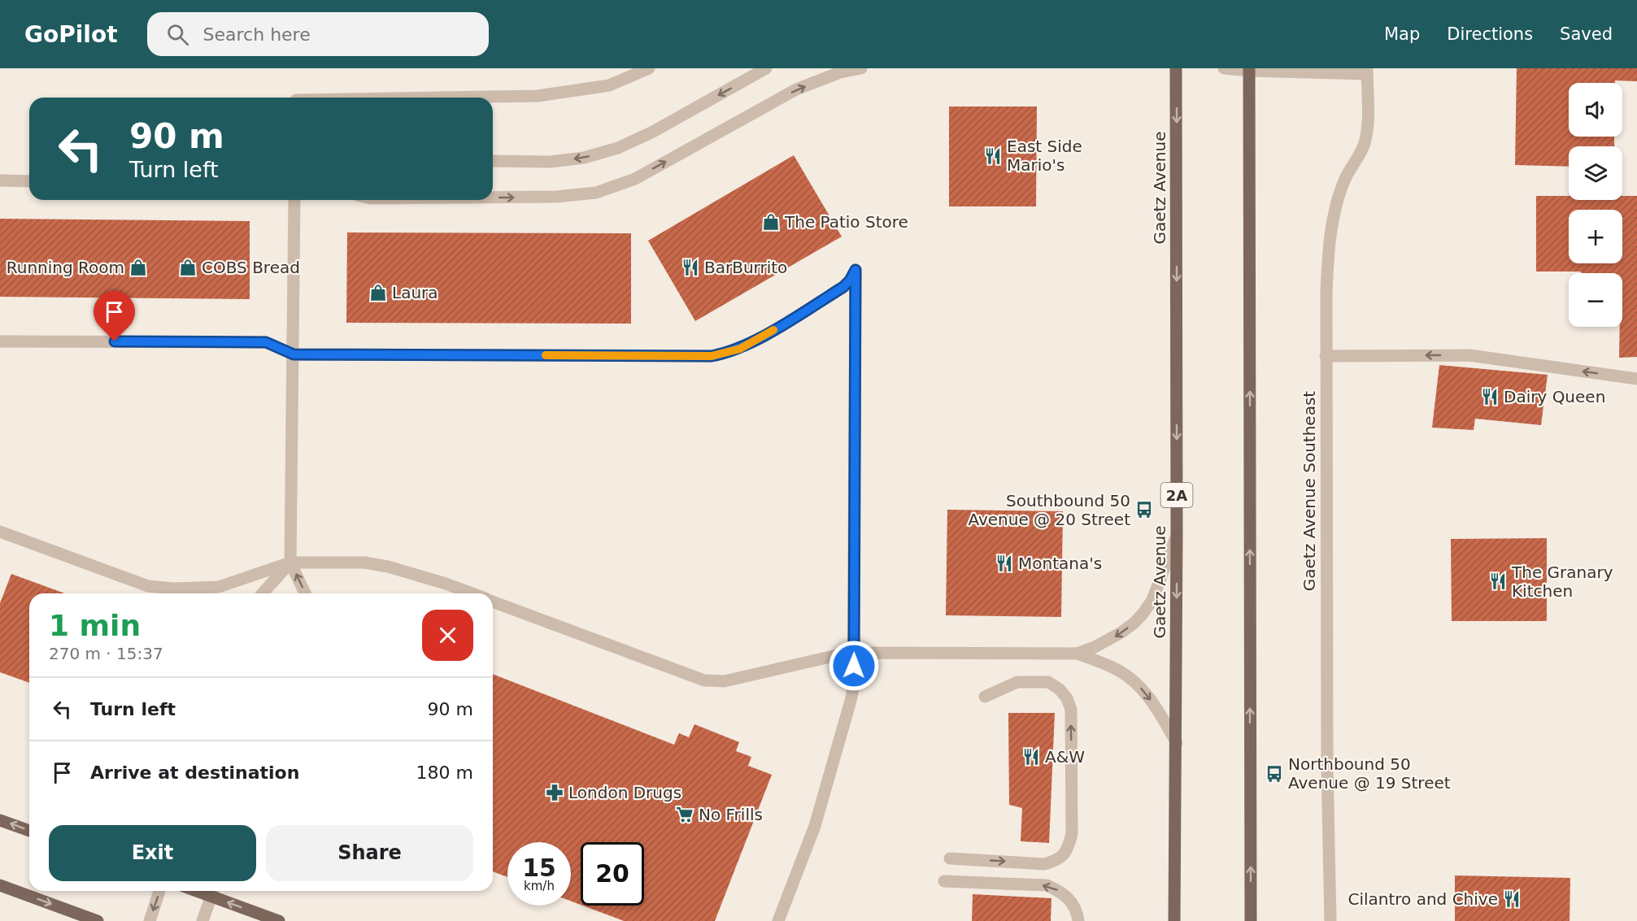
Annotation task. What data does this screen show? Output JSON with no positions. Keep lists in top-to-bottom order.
{
  "streets": {
    "main road": ["Gaetz Avenue", "2A"],
    "street": ["Gaetz Avenue Southeast"]
  },
  "places": {
    "restaurant": [
      "East Side Mario's",
      "BarBurrito",
      "Dairy Queen",
      "Montana's",
      "The Granary Kitchen",
      "A&W",
      "Cilantro and Chive"
    ],
    "shop": [
      "The Patio Store",
      "Running Room",
      "COBS Bread",
      "Laura"
    ],
    "bus stop": ["Southbound 50 Avenue @ 20 Street", "Northbound 50 Avenue @ 19 Street"],
    "pharmacy": ["London Drugs"],
    "supermarket": ["No Frills"]
  },
  "page": {
    "header": "GoPilot",
    "search": "Search here",
    "nav": ["Map", "Directions", "Saved"],
    "map_buttons": ["+", "−"],
    "turn": ["90 m", "Turn left"],
    "heading": ["1 min", "270 m · 15:37"],
    "list": [
      {
        "name": "Turn left",
        "value": "90 m"
      },
      {
        "name": "Arrive at destination",
        "value": "180 m"
      }
    ],
    "buttons": ["Exit", "Share"],
    "speed": "15 km/h",
    "limit": "20"
  }
}
